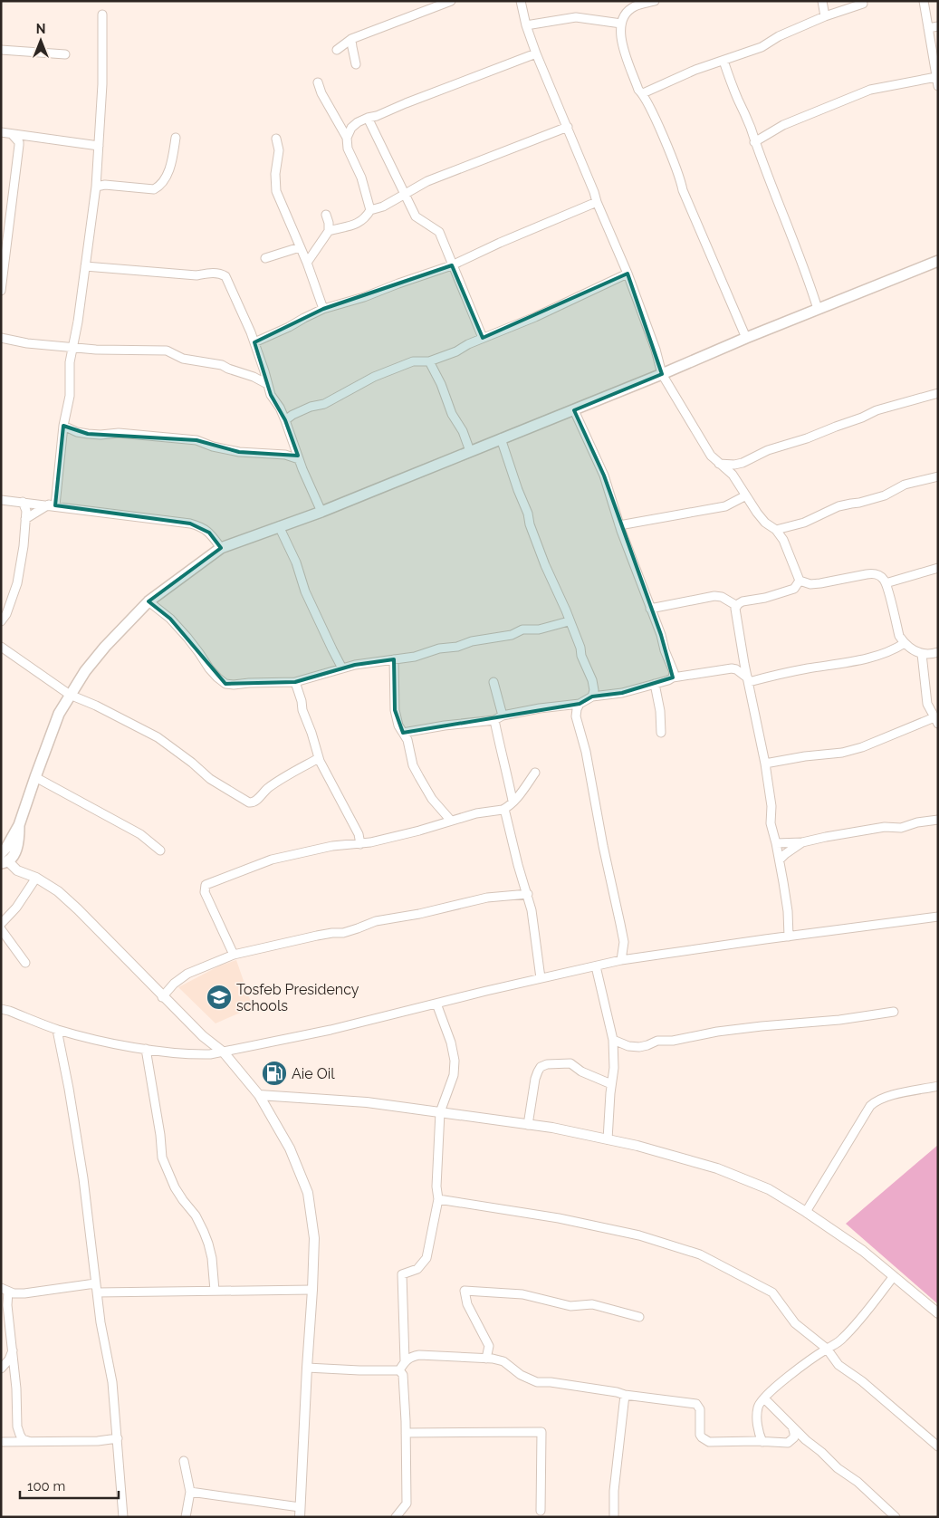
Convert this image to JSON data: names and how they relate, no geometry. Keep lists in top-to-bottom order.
{
  "places": {
    "school or university": ["Tosfeb Presidency schools"],
    "fuel station": ["Aie Oil"]
  },
  "scale_bar": "100 m",
  "north": "top"
}
